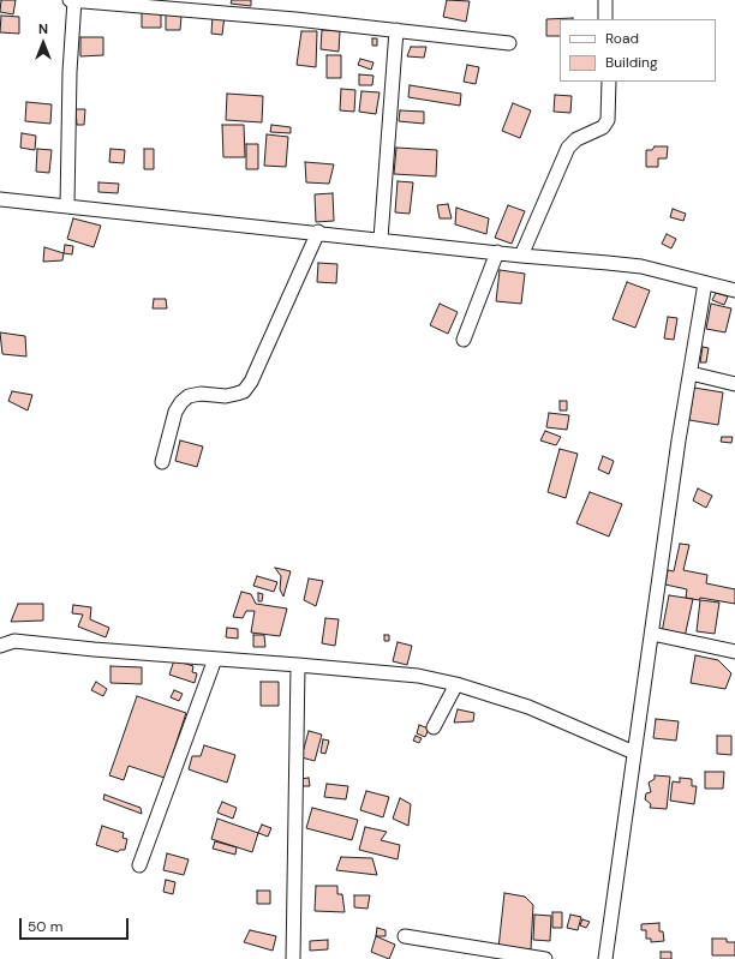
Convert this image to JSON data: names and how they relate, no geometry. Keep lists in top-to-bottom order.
{
  "legend": ["Road", "Building"],
  "scale_bar": "50 m",
  "north": "top"
}
